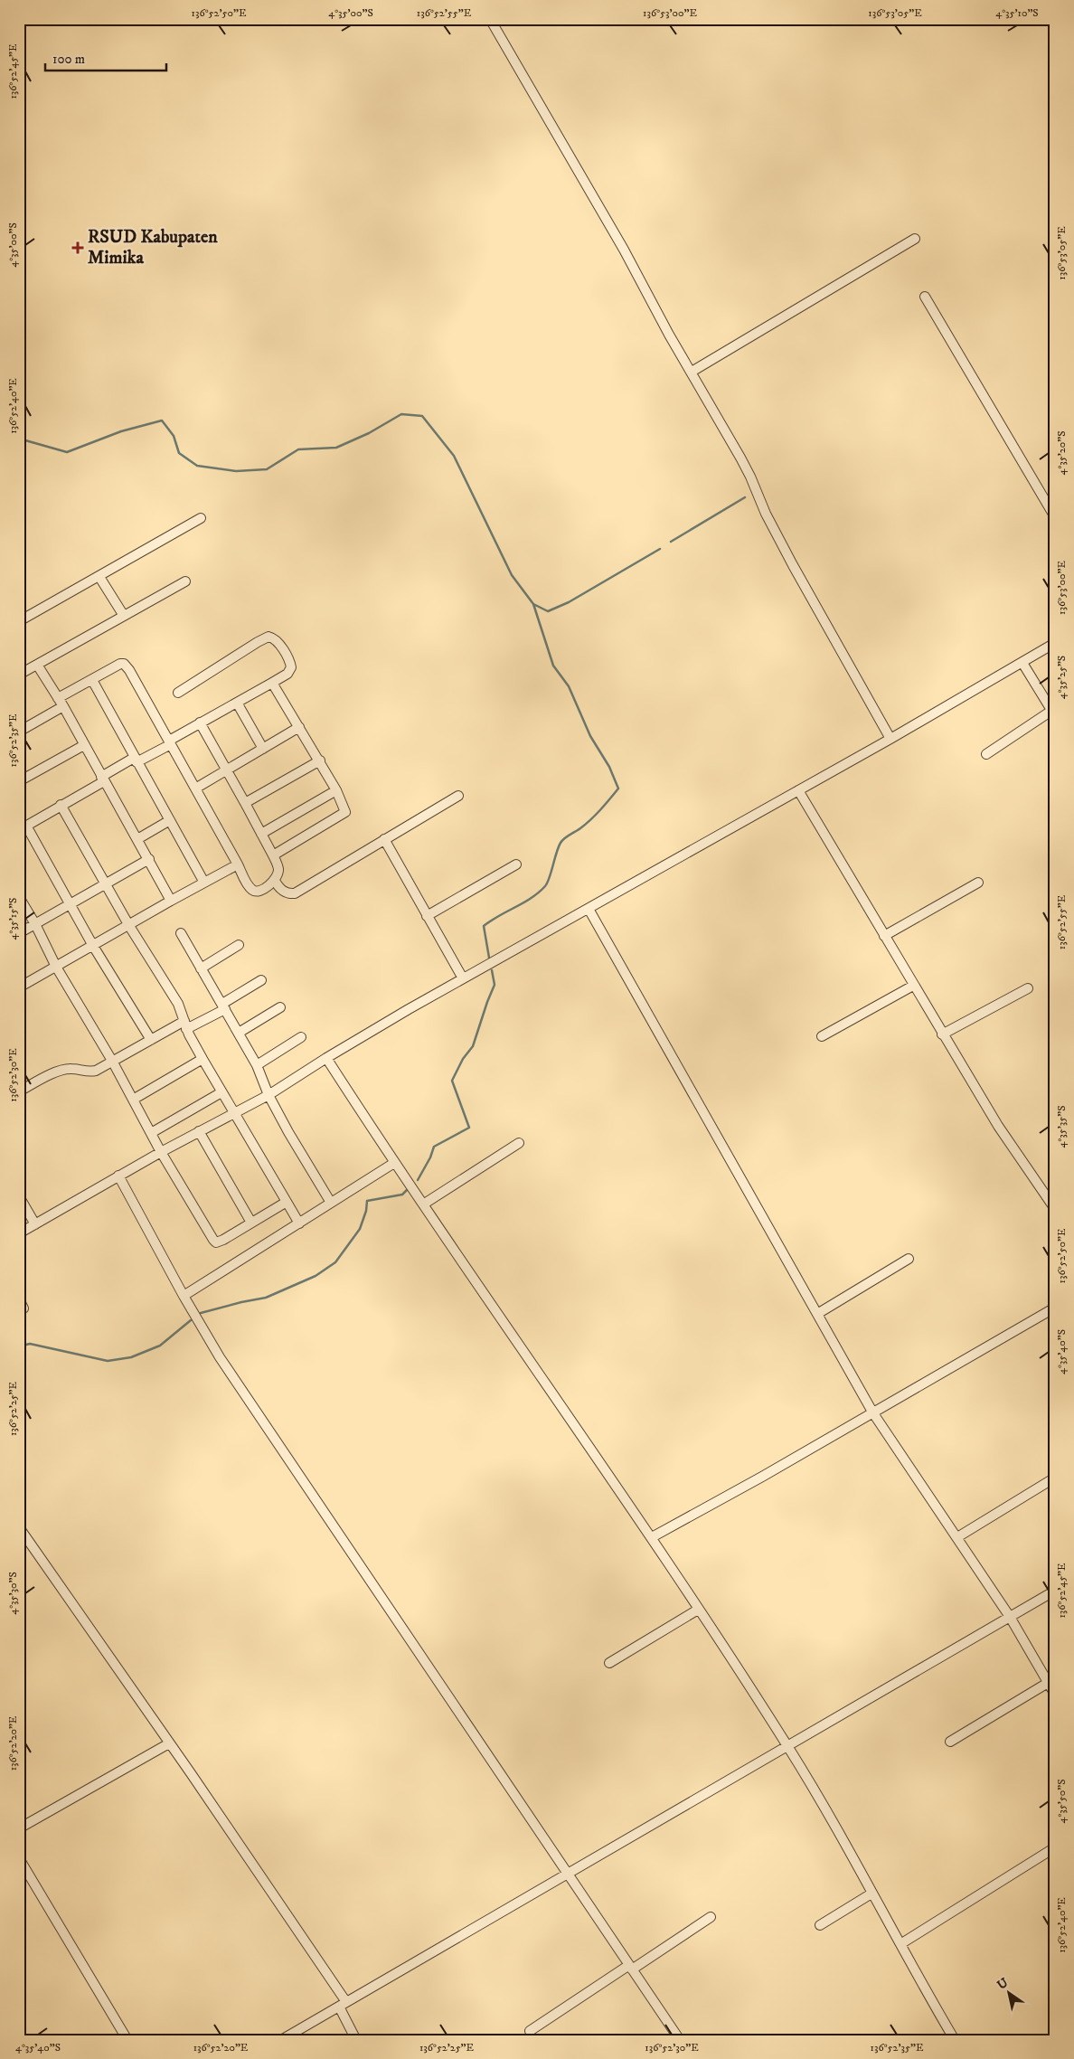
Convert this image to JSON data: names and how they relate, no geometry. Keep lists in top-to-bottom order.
{
  "places": {
    "health": ["RSUD Kabupaten Mimika"]
  },
  "scale_bar": "100 m",
  "north": "top left",
  "coordinates": [
    "136°52'50\"E",
    "4°35'00\"S",
    "136°52'55\"E",
    "136°53'00\"E",
    "136°53'05\"E",
    "4°35'10\"S",
    "136°52'45\"E",
    "136°52'40\"E",
    "4°35'20\"S",
    "4°35'25\"S",
    "136°52'35\"E",
    "4°35'15\"S",
    "136°52'30\"E",
    "4°35'35\"S",
    "4°35'40\"S",
    "136°52'25\"E",
    "4°35'30\"S",
    "136°52'20\"E",
    "4°35'50\"S"
  ]
}
